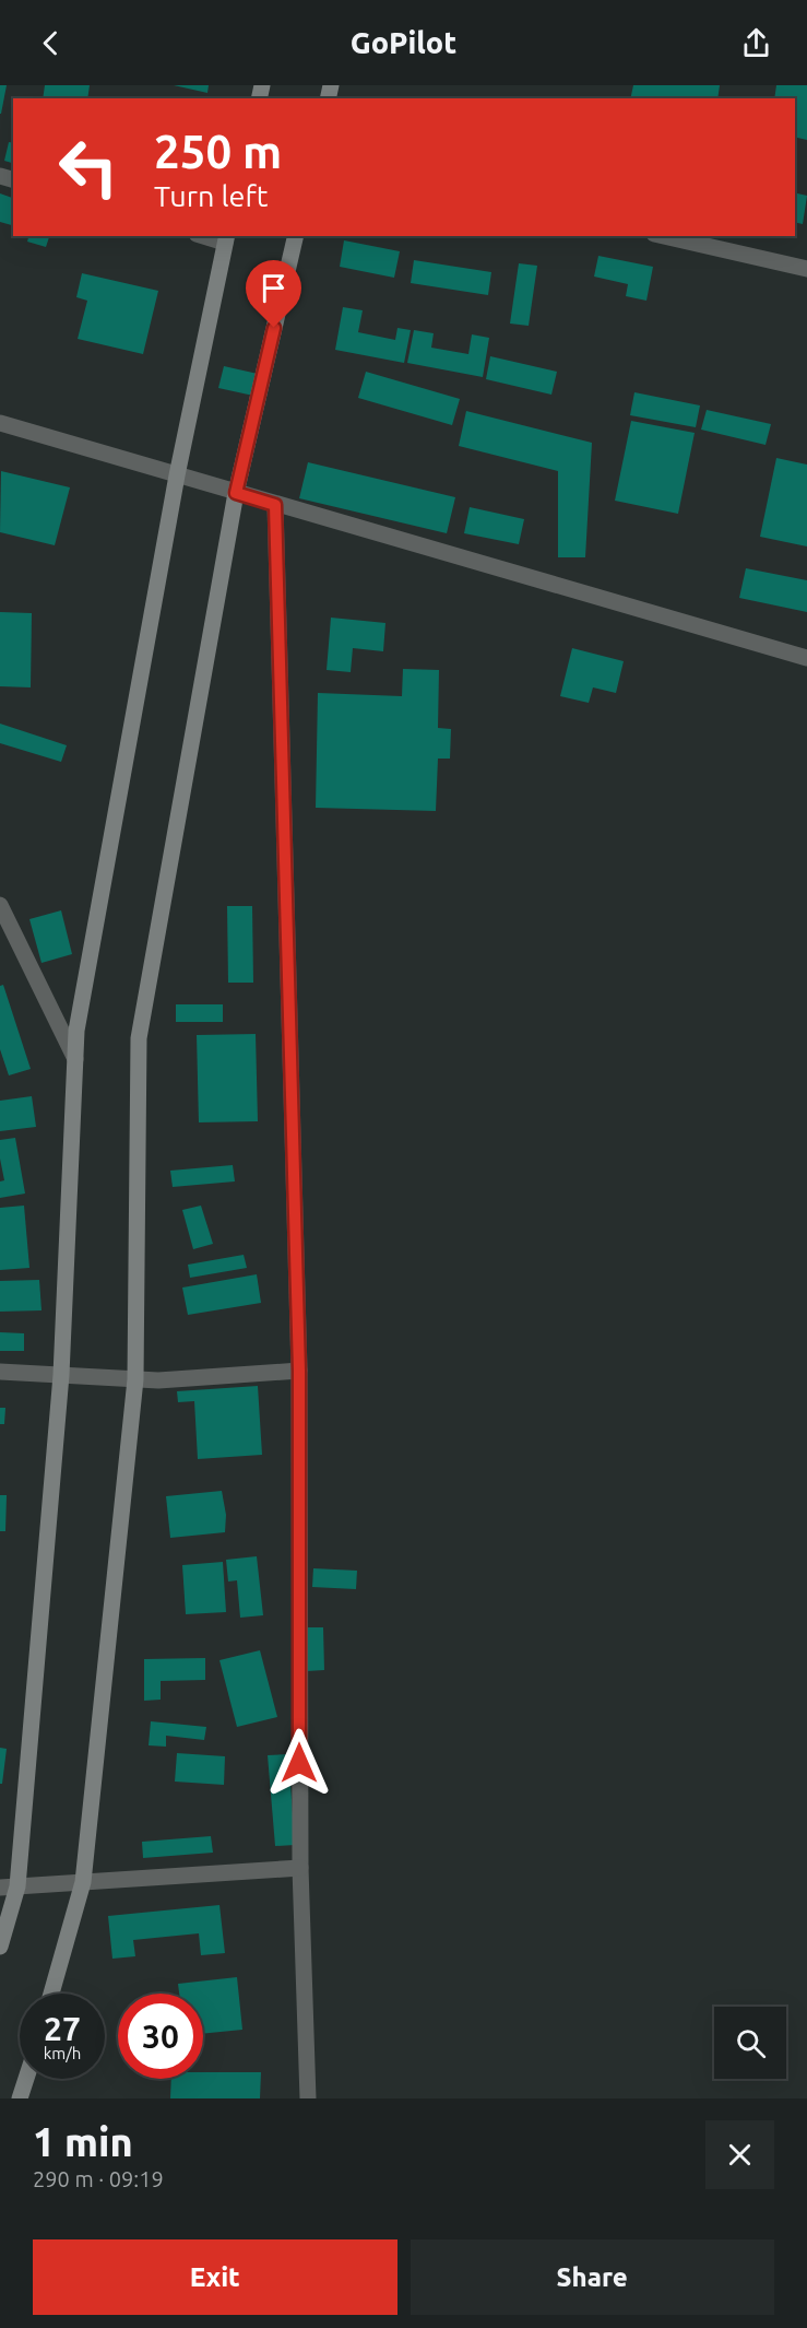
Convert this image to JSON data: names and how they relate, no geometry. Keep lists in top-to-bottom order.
{
  "page": {
    "header": "GoPilot",
    "turn": ["250 m", "Turn left"],
    "speed": "27 km/h",
    "limit": "30",
    "heading": ["1 min", "290 m · 09:19"],
    "buttons": ["Exit", "Share"]
  }
}
